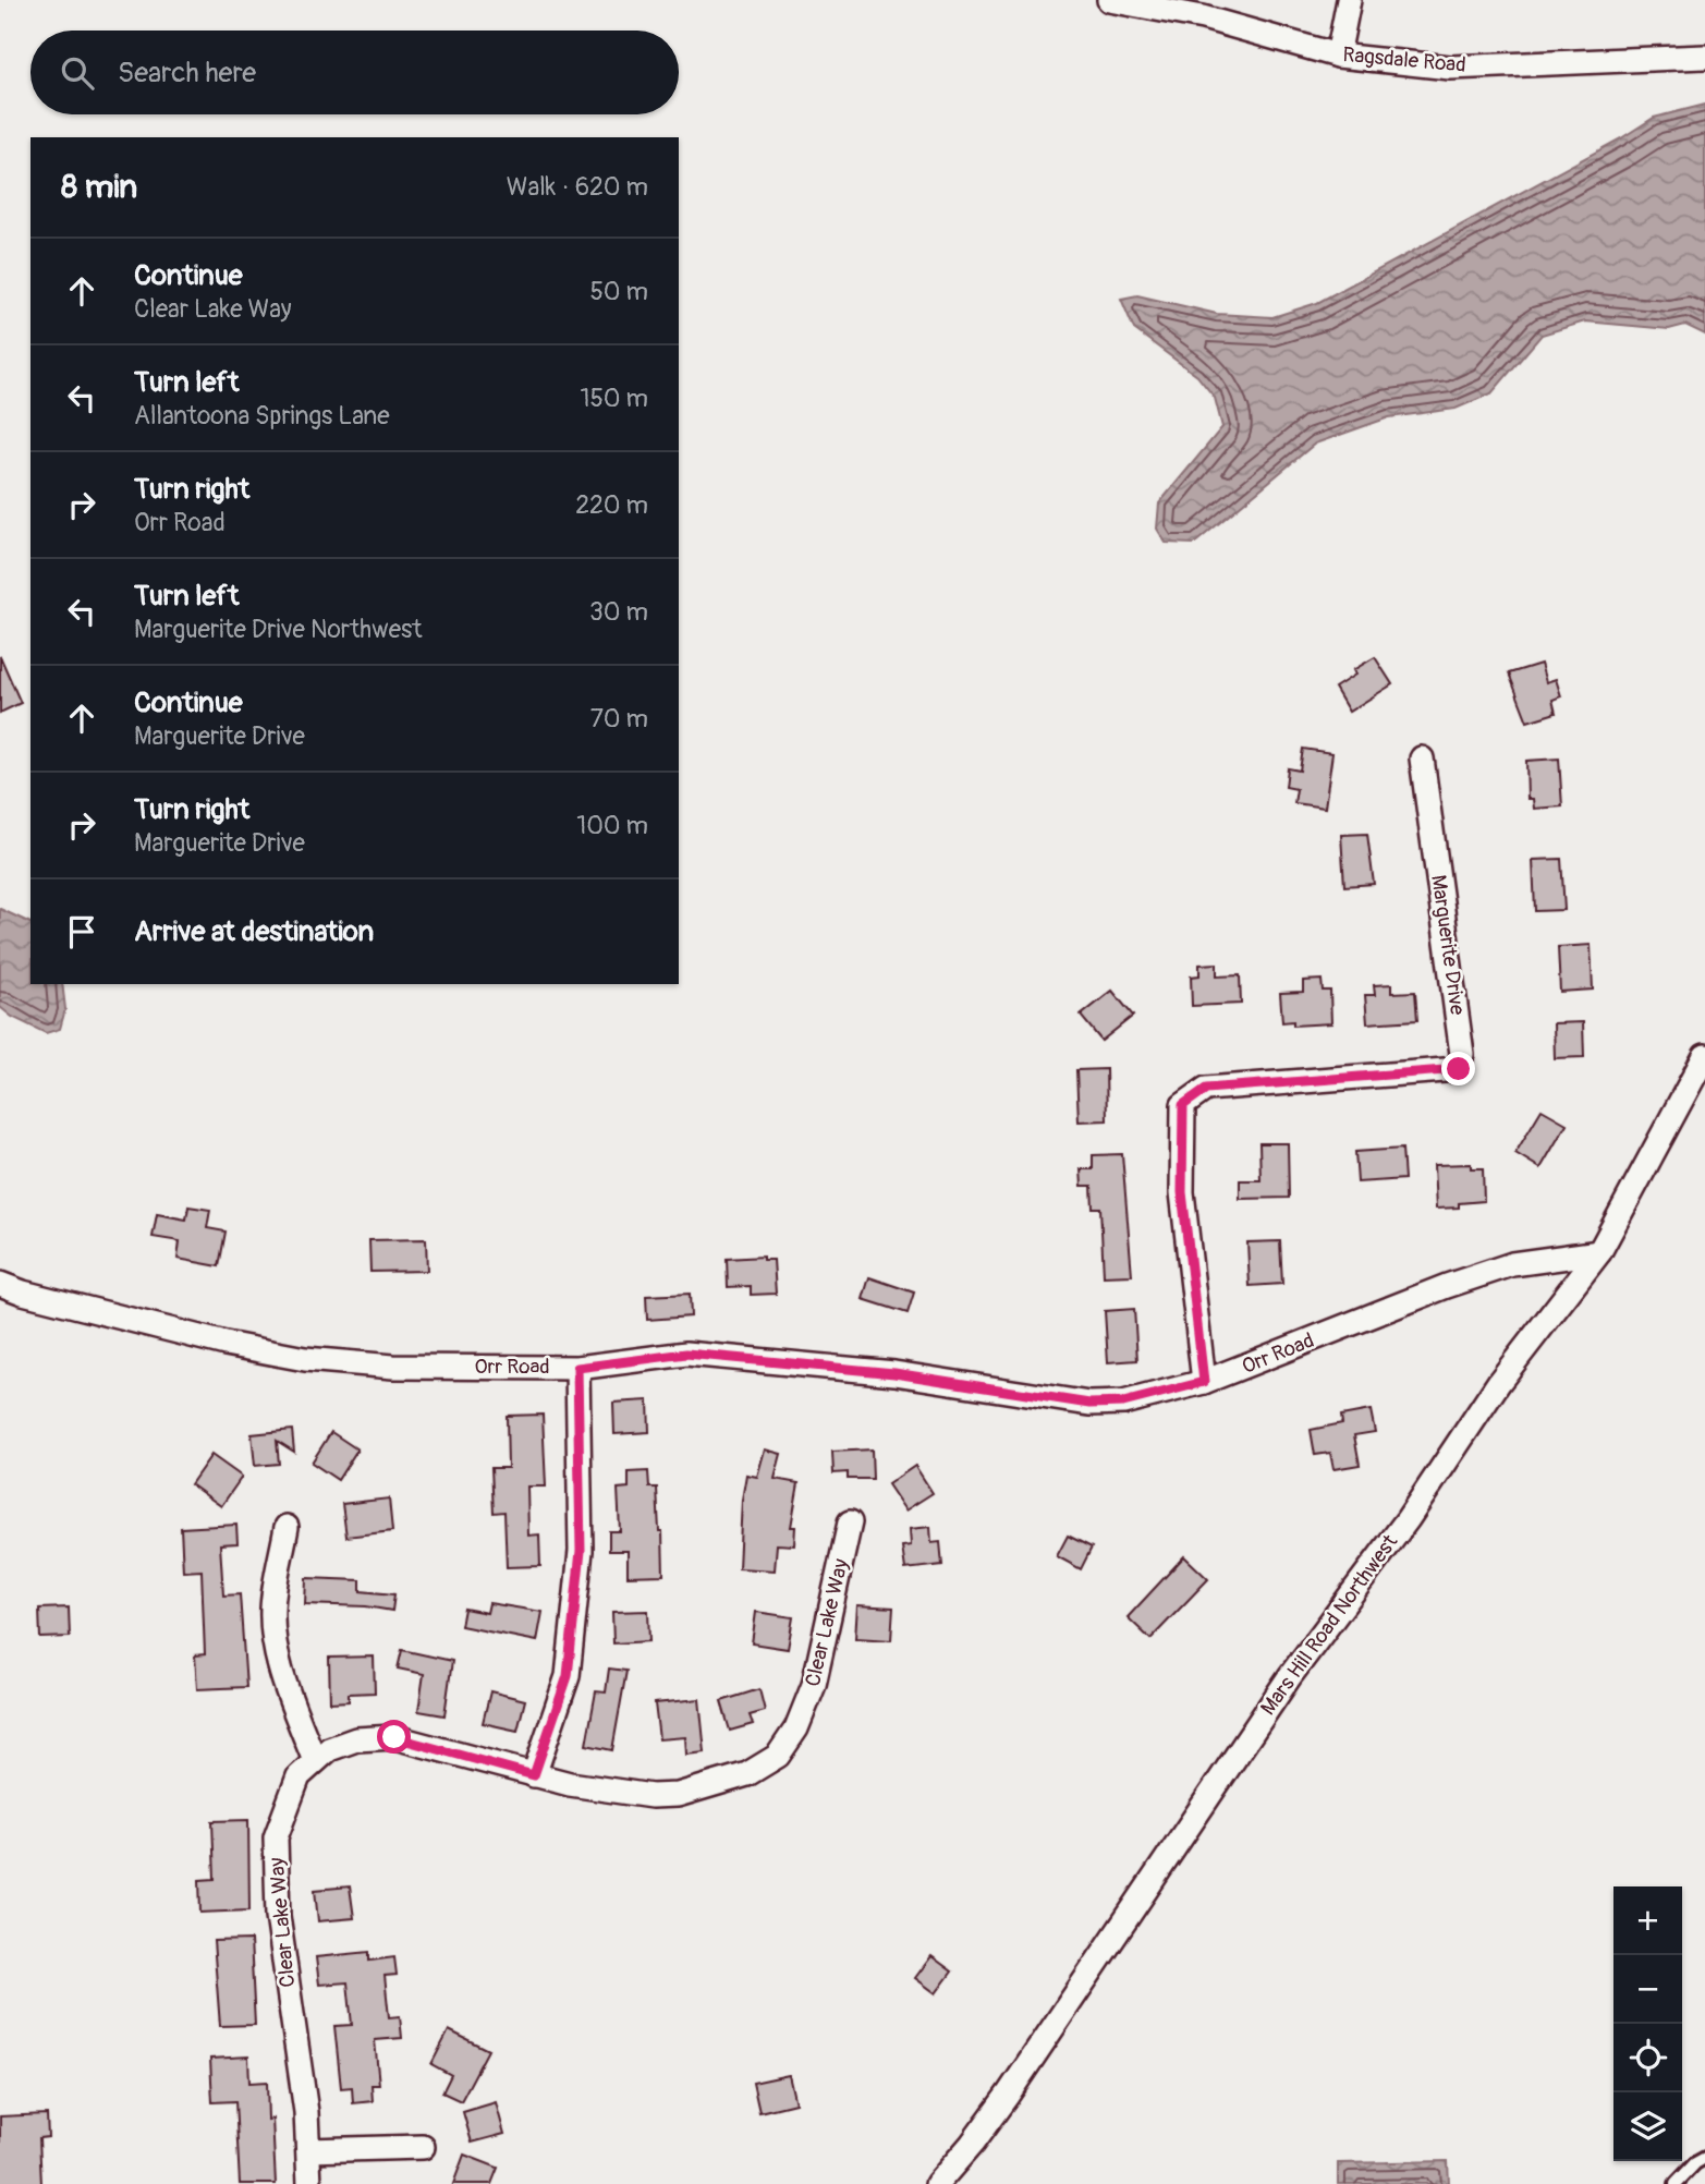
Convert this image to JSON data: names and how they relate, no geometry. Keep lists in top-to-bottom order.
{
  "streets": {
    "street": [
      "Ragsdale Road",
      "Marguerite Drive",
      "Orr Road",
      "Clear Lake Way",
      "Mars Hill Road Northwest"
    ]
  },
  "crossings": [
    ["Marguerite Drive", "Orr Road"],
    ["Orr Road", "Mars Hill Road Northwest"]
  ],
  "page": {
    "search": "Search here",
    "heading": ["8 min", "Walk · 620 m"],
    "list": [
      ["Continue", "Clear Lake Way", "50 m"],
      ["Turn left", "Allantoona Springs Lane", "150 m"],
      ["Turn right", "Orr Road", "220 m"],
      ["Turn left", "Marguerite Drive Northwest", "30 m"],
      ["Continue", "Marguerite Drive", "70 m"],
      ["Turn right", "Marguerite Drive", "100 m"],
      "Arrive at destination"
    ],
    "map_buttons": ["+", "−"]
  }
}
